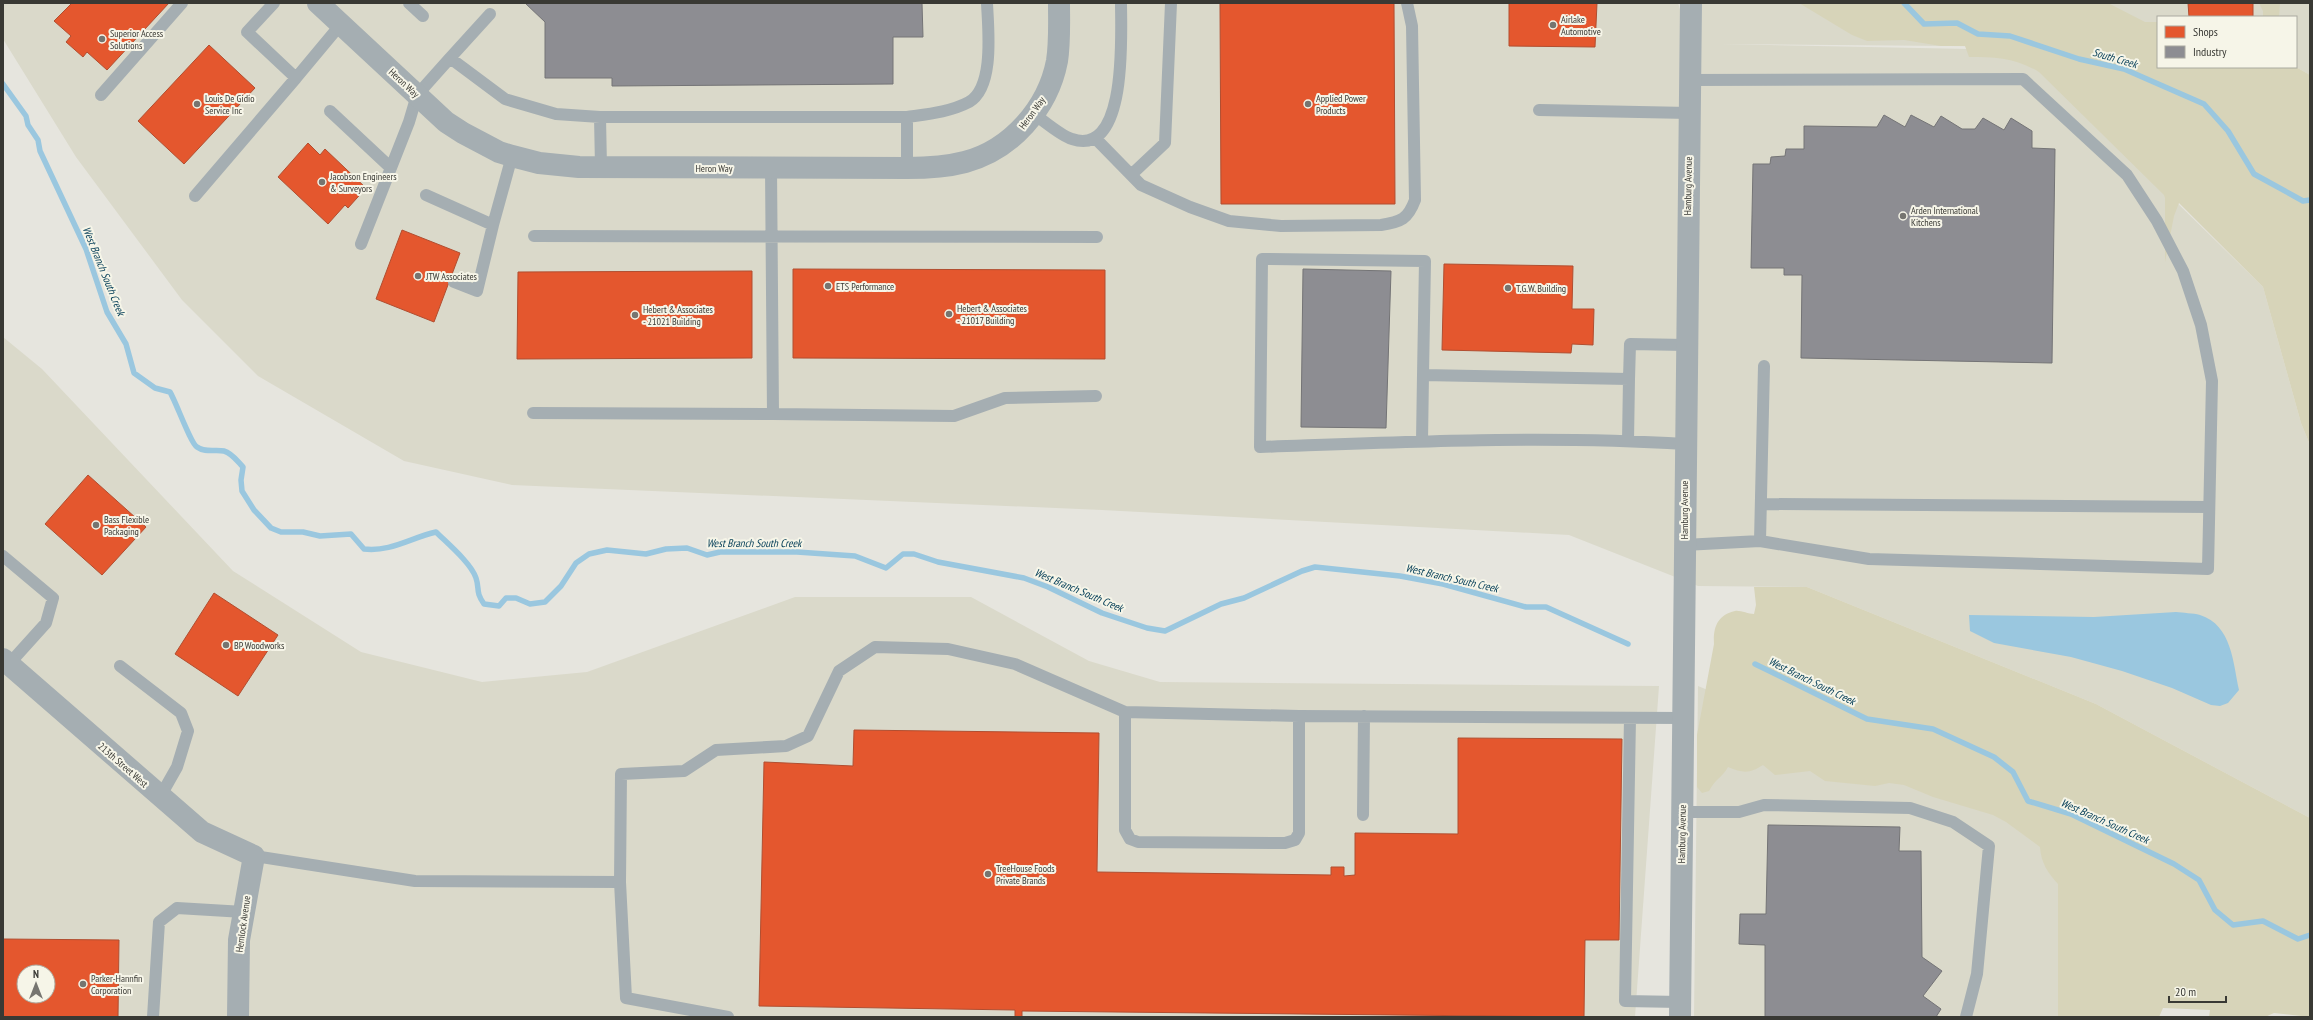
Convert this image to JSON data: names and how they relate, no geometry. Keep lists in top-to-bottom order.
{
  "streets": {
    "street": [
      "Heron Way",
      "Hamburg Avenue",
      "213th Street West",
      "Hemlock Avenue"
    ]
  },
  "crossings": [
    ["213th Street West", "Hemlock Avenue"]
  ],
  "water": ["South Creek", "West Branch South Creek"],
  "places": [
    "Airlake Automotive",
    "Superior Access Solutions",
    "Louis De Gidio Service Inc",
    "Applied Power Products",
    "Jacobson Engineers & Surveyors",
    "Arden International Kitchens",
    "JTW Associates",
    "ETS Performance",
    "T.G.W. Building",
    "Hebert & Associates - 21017 Building",
    "Hebert & Associates - 21021 Building",
    "Bass Flexible Packaging",
    "BP Woodworks",
    "TreeHouse Foods Private Brands",
    "Parker-Hannfin Corporation"
  ],
  "legend": ["Shops", "Industry"],
  "scale_bar": "20 m",
  "north": "top"
}
